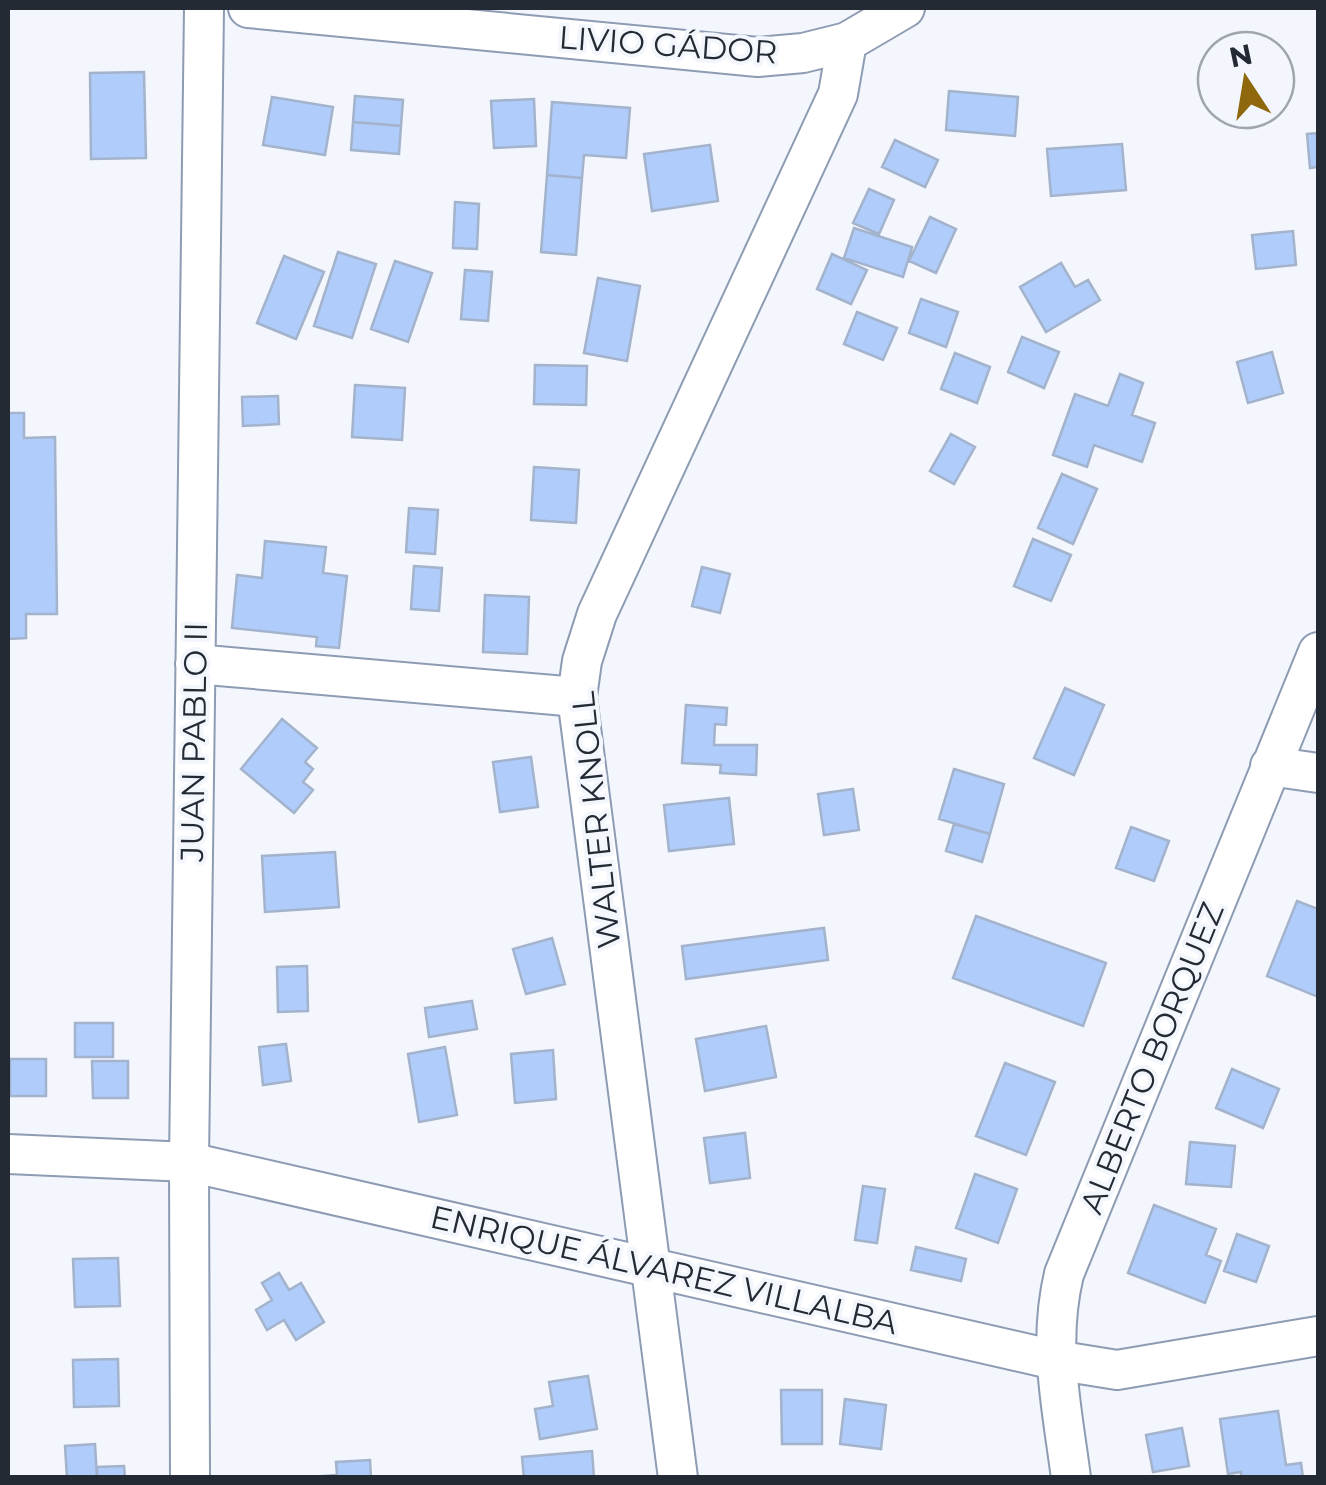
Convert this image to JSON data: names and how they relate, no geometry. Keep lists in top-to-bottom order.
{
  "streets": {
    "street": [
      "LIVIO GÁDOR",
      "JUAN PABLO II",
      "WALTER KNOLL",
      "ALBERTO BORQUEZ",
      "ENRIQUE ÁLVAREZ VILLALBA"
    ]
  },
  "crossings": [
    ["LIVIO GÁDOR", "WALTER KNOLL"],
    ["JUAN PABLO II", "ENRIQUE ÁLVAREZ VILLALBA"],
    ["WALTER KNOLL", "ENRIQUE ÁLVAREZ VILLALBA"],
    ["ALBERTO BORQUEZ", "ENRIQUE ÁLVAREZ VILLALBA"]
  ],
  "north": "top"
}
